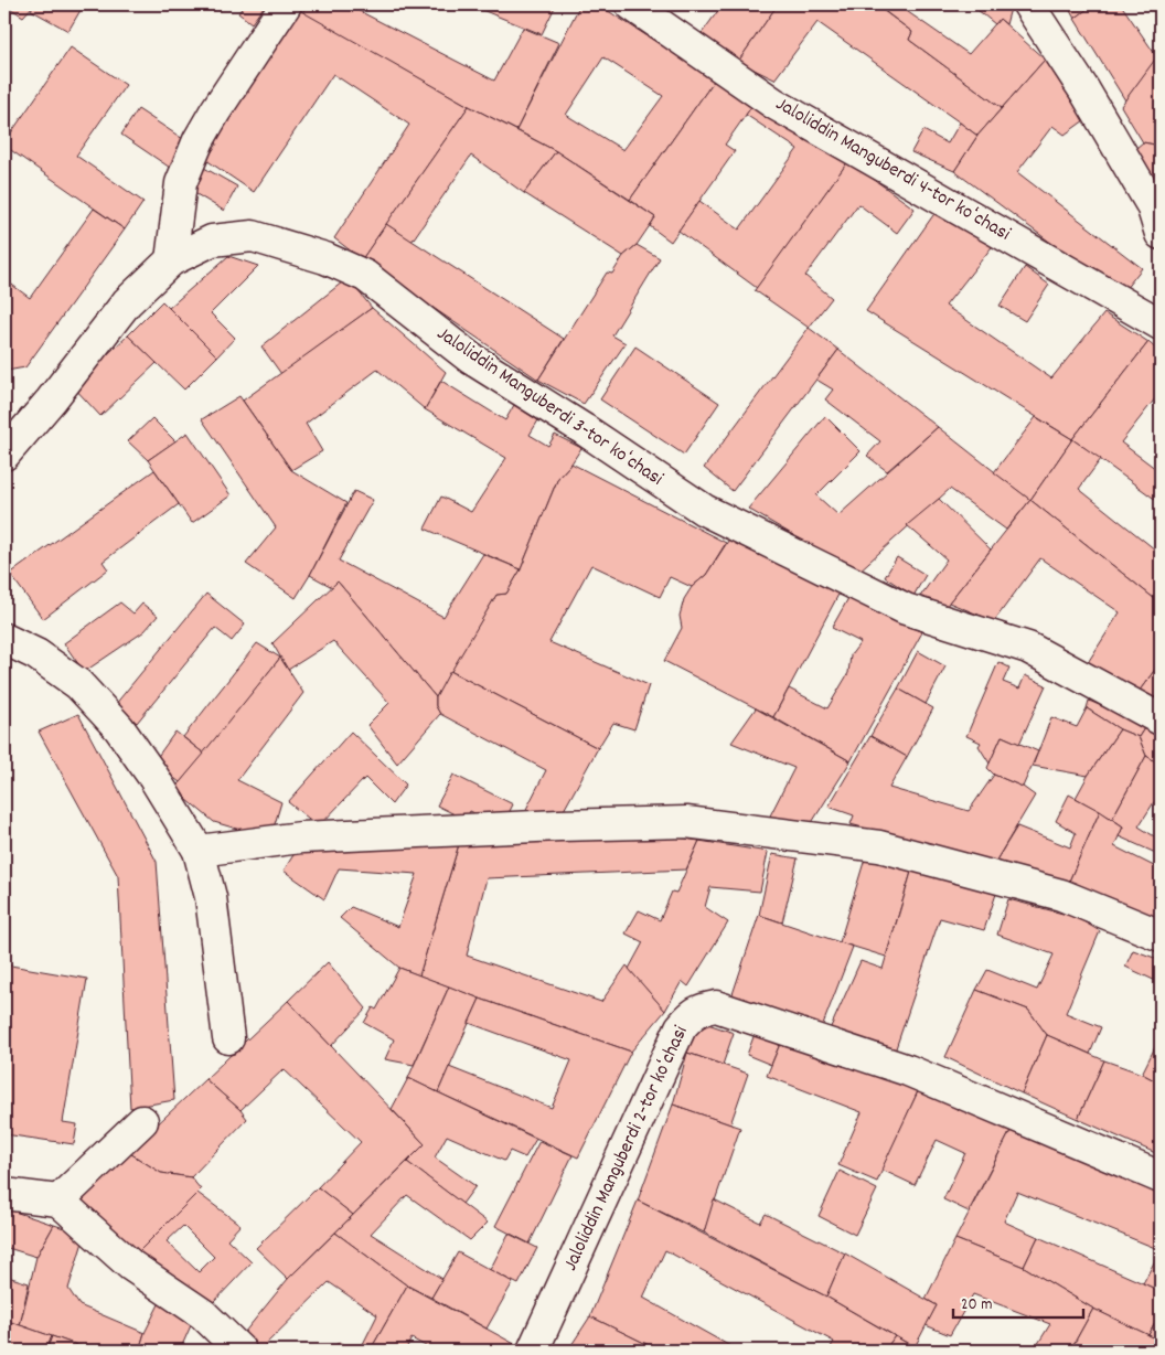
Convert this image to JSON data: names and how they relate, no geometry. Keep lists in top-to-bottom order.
{
  "streets": {
    "street": ["Jaloliddin Manguberdi 4-tor koʻchasi", "Jaloliddin Manguberdi 3-tor koʻchasi", "Jaloliddin Manguberdi 2-tor koʻchasi"]
  },
  "scale_bar": "20 m"
}
